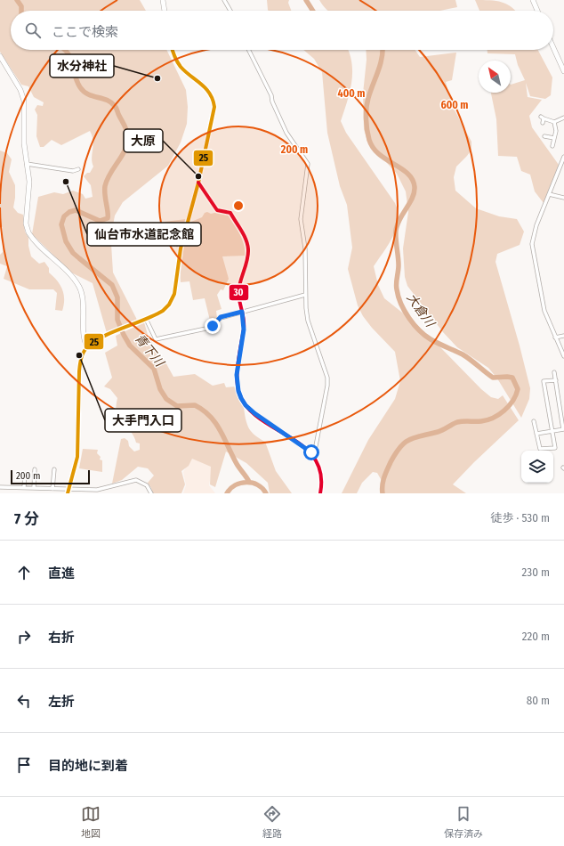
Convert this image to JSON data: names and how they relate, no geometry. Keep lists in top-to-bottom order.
{
  "water": ["大倉川", "青下川"],
  "places": [
    "水分神社",
    "大原",
    "仙台市水道記念館",
    "大手門入口"
  ],
  "lines": ["transit line 25", "transit line 30"],
  "scale_bar": "200 m",
  "north": "top left",
  "page": {
    "search": "ここで検索",
    "scale": "200 m",
    "heading": ["7 分", "徒歩 · 530 m"],
    "list": [
      ["直進", "230 m"],
      ["右折", "220 m"],
      ["左折", "80 m"],
      "目的地に到着"
    ],
    "nav": ["地図", "経路", "保存済み"]
  },
  "rings": ["400 m", "600 m", "200 m"]
}
